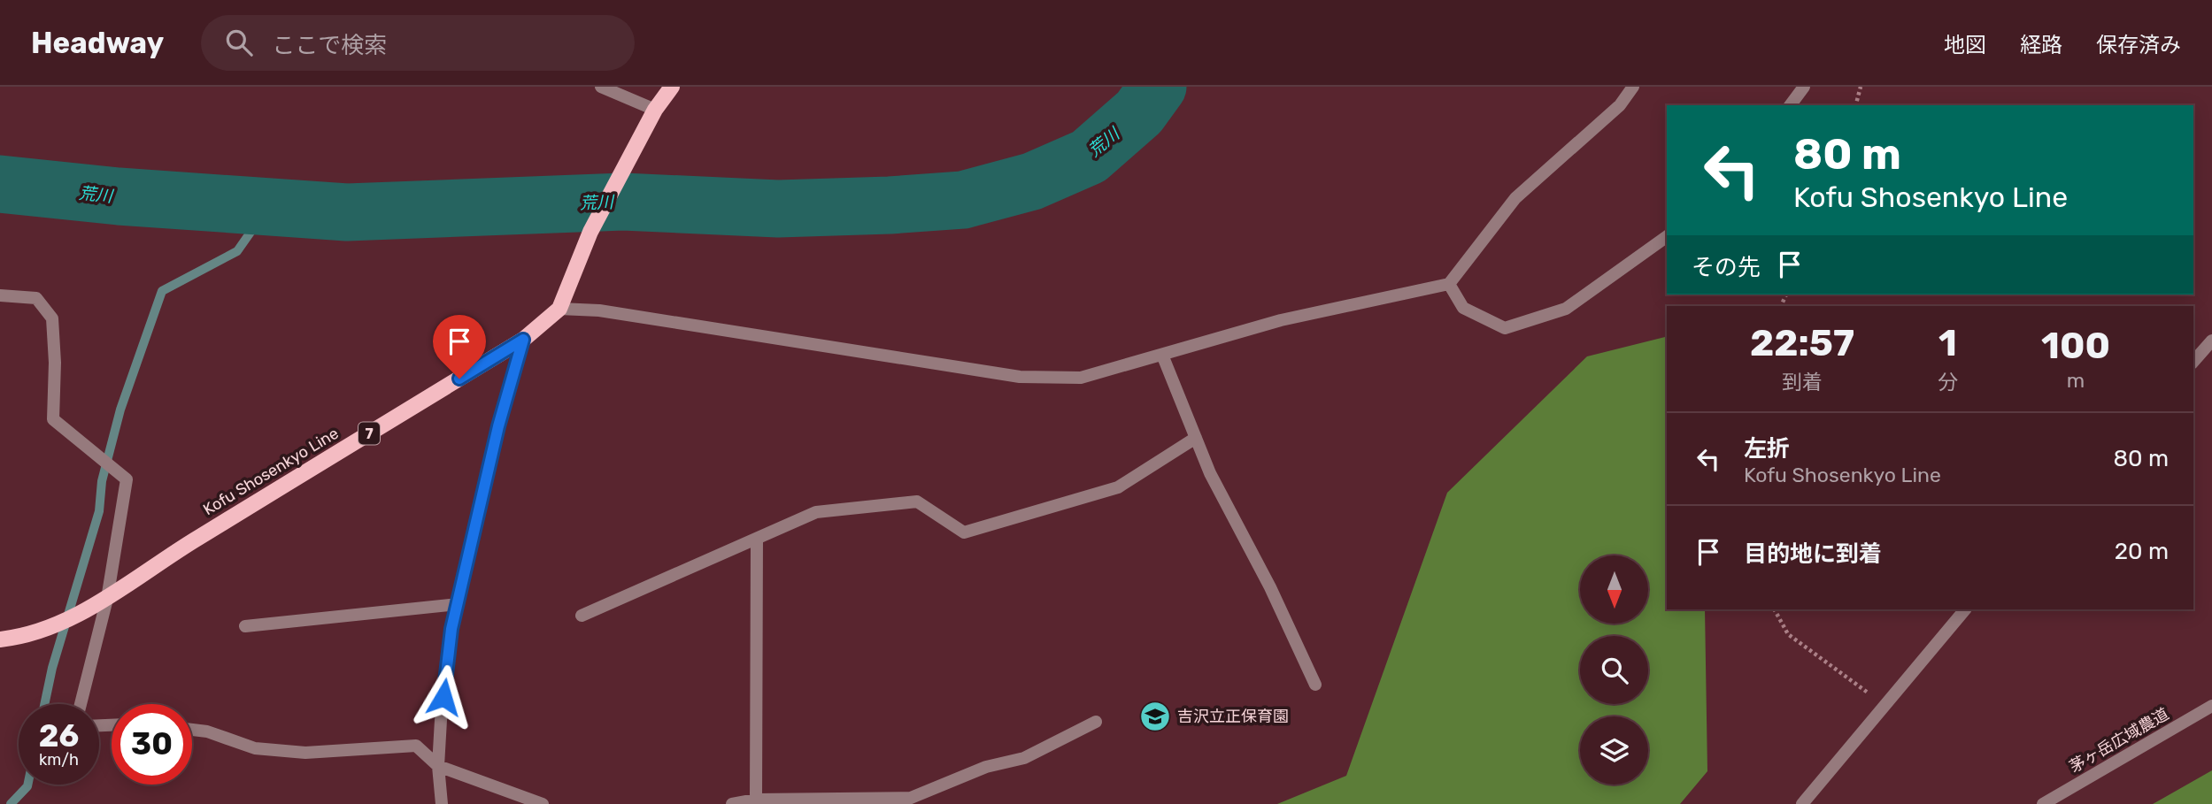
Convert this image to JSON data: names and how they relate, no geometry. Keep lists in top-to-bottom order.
{
  "streets": {
    "main road": ["7", "Kofu Shosenkyo Line"],
    "street": ["茅ヶ岳広域農道"]
  },
  "water": ["荒川"],
  "places": {
    "school or university": ["吉沢立正保育園"]
  },
  "north": "bottom",
  "page": {
    "header": "Headway",
    "search": "ここで検索",
    "nav": ["地図", "経路", "保存済み"],
    "turn": ["80 m", "Kofu Shosenkyo Line"],
    "then": "その先",
    "eta": [
      "22:57",
      "到着",
      "1",
      "分",
      "100",
      "m"
    ],
    "list": [
      {
        "name": "左折",
        "note": "Kofu Shosenkyo Line",
        "value": "80 m"
      },
      {
        "name": "目的地に到着",
        "value": "20 m"
      }
    ],
    "speed": "26 km/h",
    "limit": "30"
  }
}
